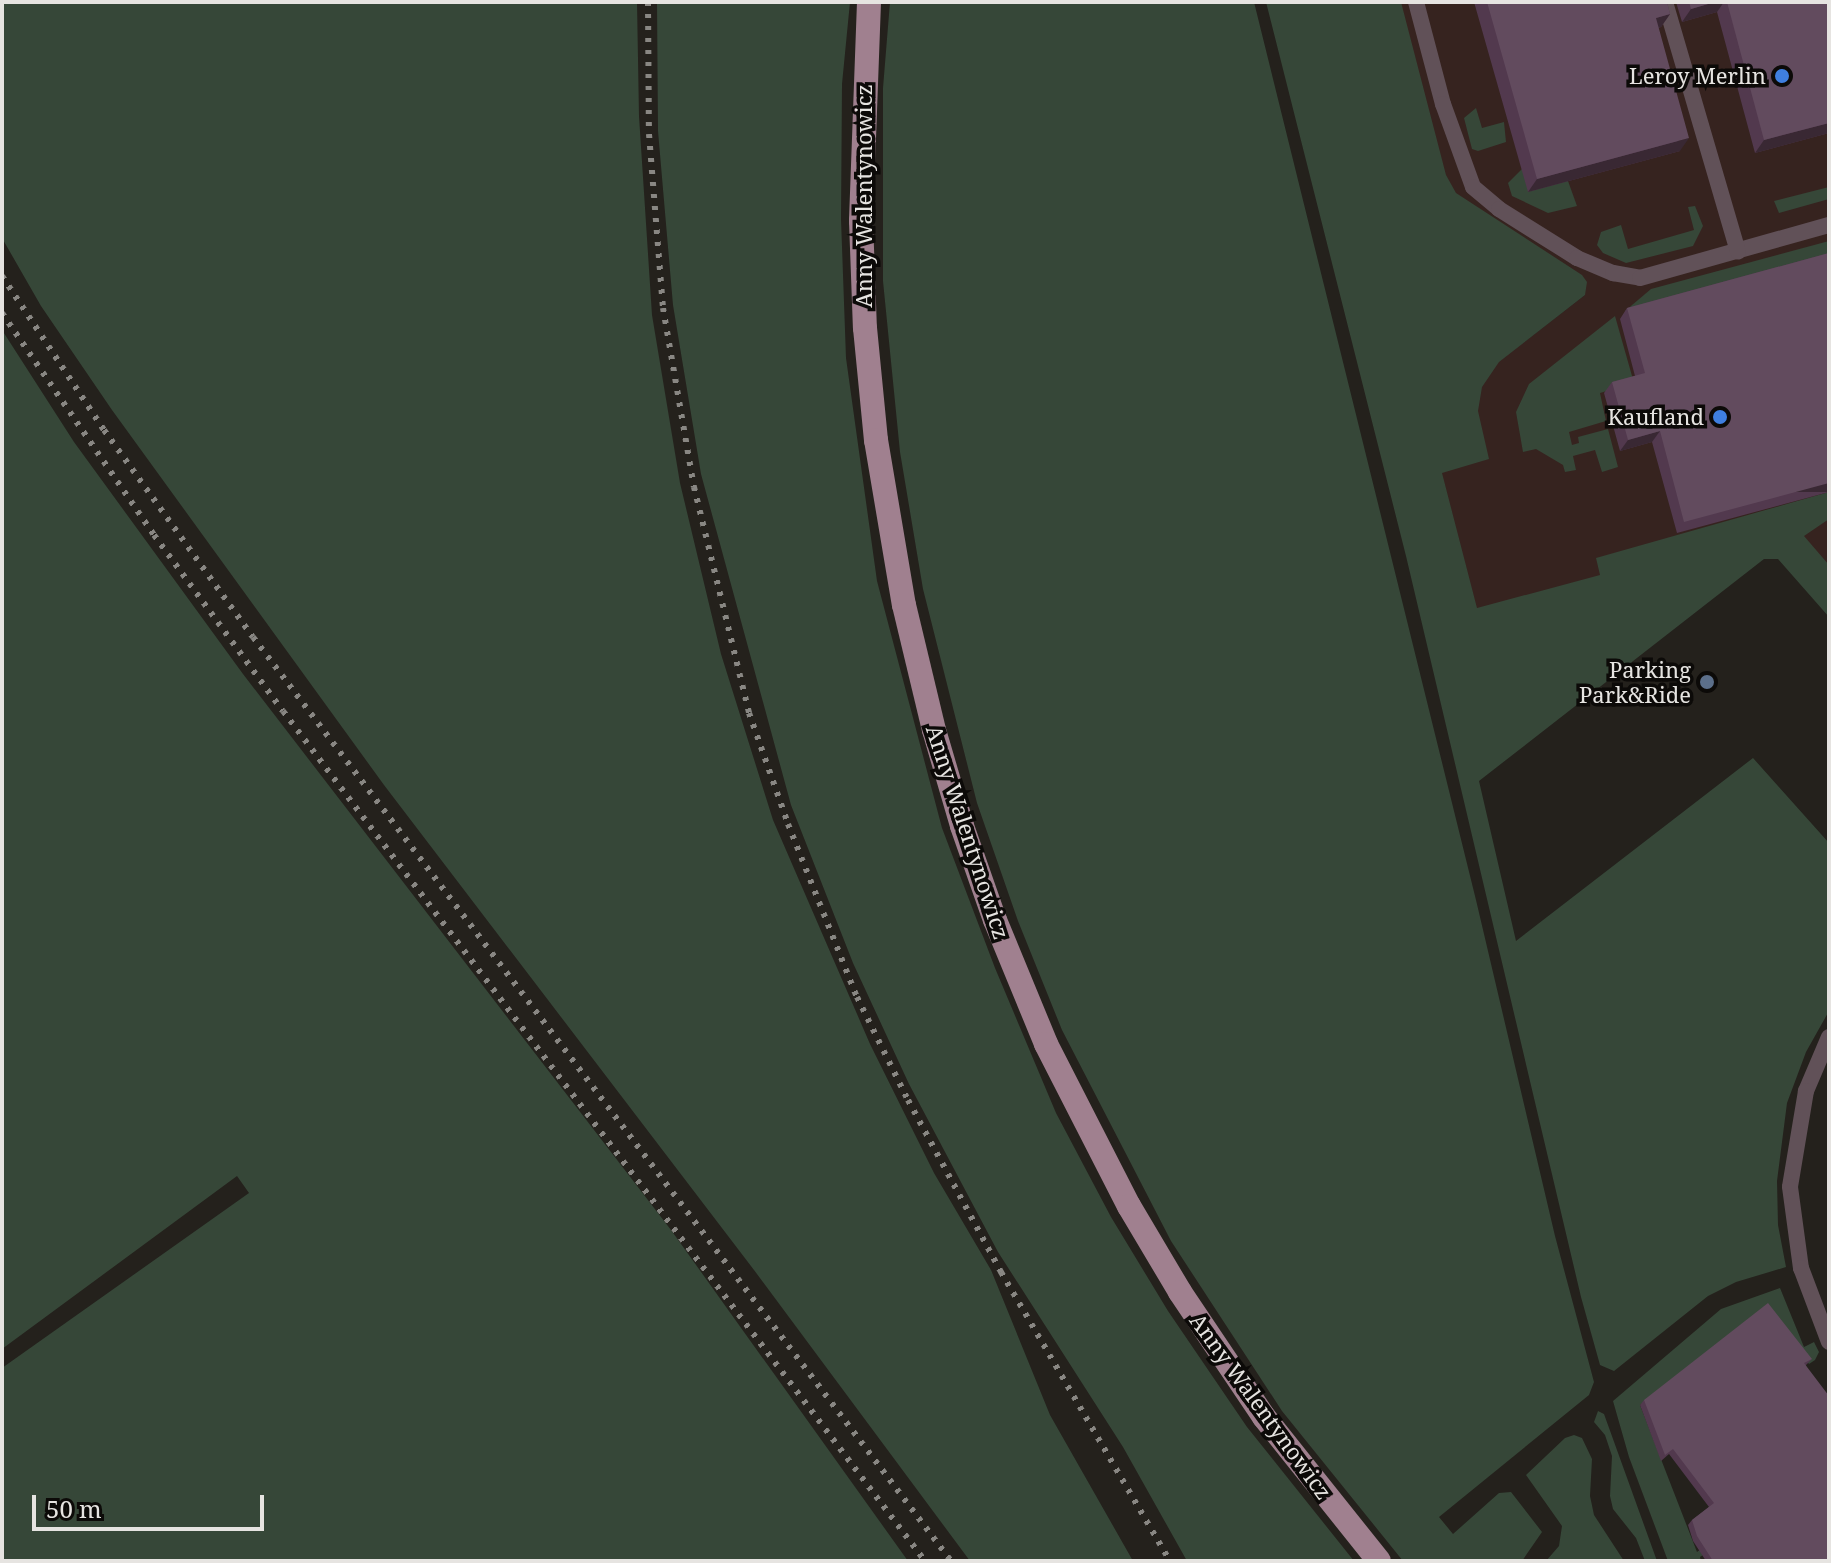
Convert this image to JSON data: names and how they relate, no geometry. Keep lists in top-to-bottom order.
{
  "streets": {
    "main road": ["Anny Walentynowicz"]
  },
  "places": ["Leroy Merlin", "Kaufland", "Parking Park&Ride"],
  "scale_bar": "50 m"
}
